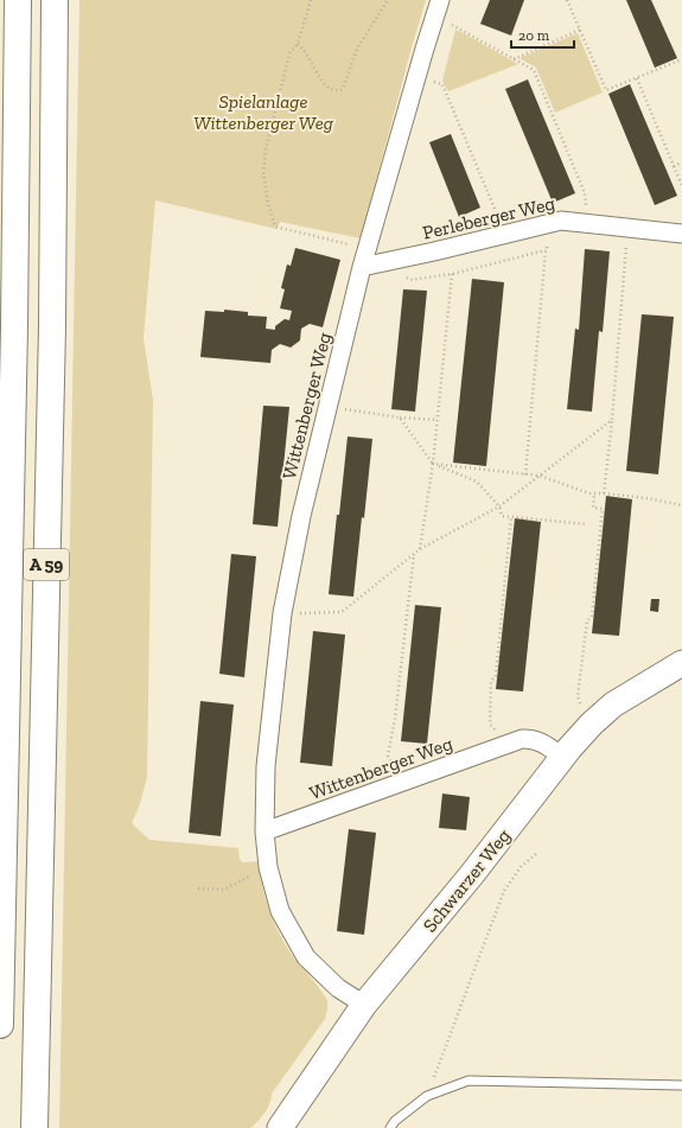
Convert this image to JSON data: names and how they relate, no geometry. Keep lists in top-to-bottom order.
{
  "streets": {
    "highway": ["A 59"],
    "main road": ["Schwarzer Weg"],
    "street": ["Perleberger Weg", "Wittenberger Weg"]
  },
  "crossings": [
    ["Perleberger Weg", "Wittenberger Weg"],
    ["Wittenberger Weg", "Schwarzer Weg"]
  ],
  "parks": ["Spielanlage Wittenberger Weg"],
  "scale_bar": "20 m"
}
